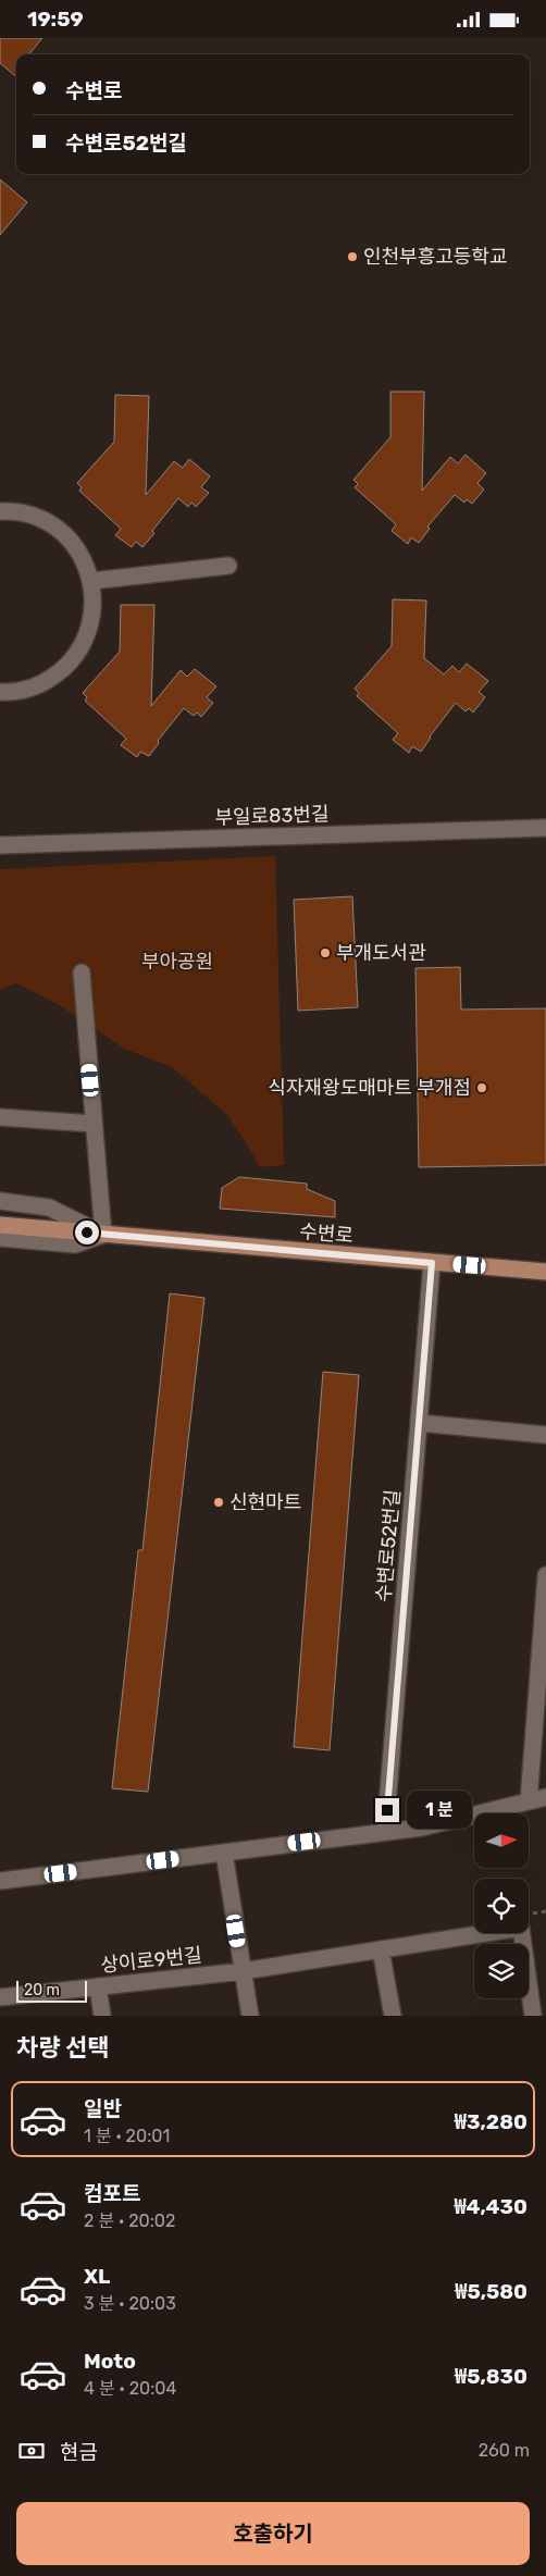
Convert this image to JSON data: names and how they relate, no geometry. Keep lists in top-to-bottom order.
{
  "streets": {
    "main road": ["수변로"],
    "street": ["부일로83번길", "수변로52번길", "상이로9번길"]
  },
  "crossings": [
    ["수변로", "수변로52번길"]
  ],
  "parks": ["부아공원"],
  "places": [
    "인천부흥고등학교",
    "부개도서관",
    "식자재왕도매마트 부개점",
    "신현마트"
  ],
  "scale_bar": "20 m",
  "north": "right",
  "page": {
    "status": "19:59",
    "banner": ["수변로", "수변로52번길"],
    "bubble": "1 분",
    "scale": "20 m",
    "heading": "차량 선택",
    "list": [
      {
        "name": "일반",
        "note": "1 분 · 20:01",
        "value": "₩3,280"
      },
      {
        "name": "컴포트",
        "note": "2 분 · 20:02",
        "value": "₩4,430"
      },
      {
        "name": "XL",
        "note": "3 분 · 20:03",
        "value": "₩5,580"
      },
      {
        "name": "Moto",
        "note": "4 분 · 20:04",
        "value": "₩5,830"
      }
    ],
    "pay": ["현금", "260 m"],
    "buttons": "호출하기"
  }
}
